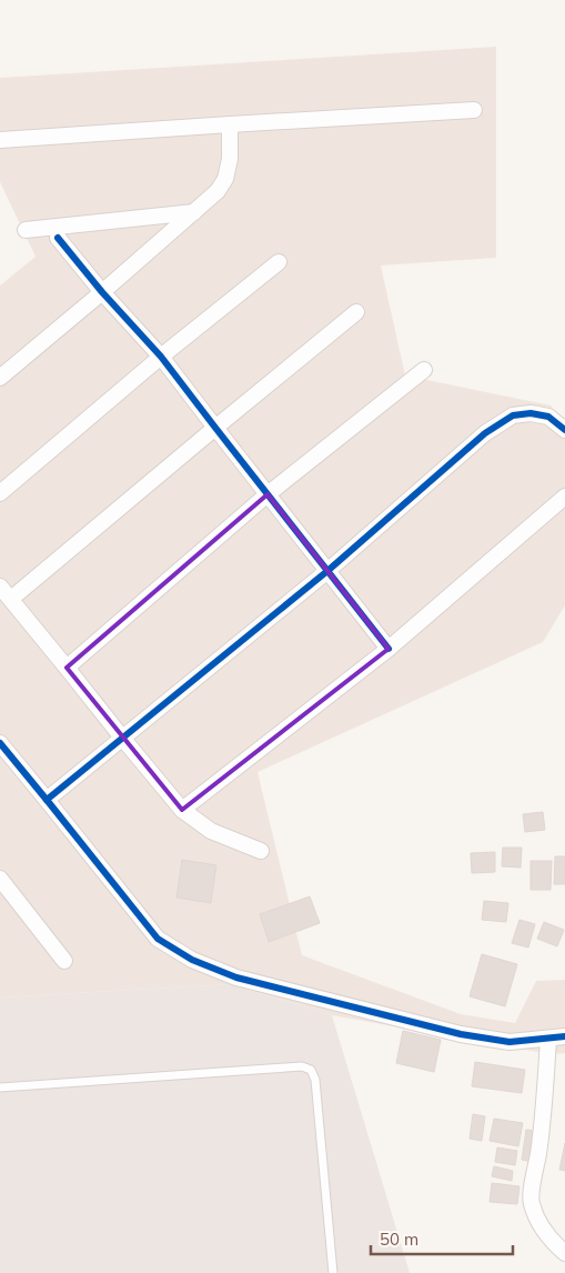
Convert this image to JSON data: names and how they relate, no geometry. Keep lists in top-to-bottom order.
{
  "scale_bar": "50 m"
}
